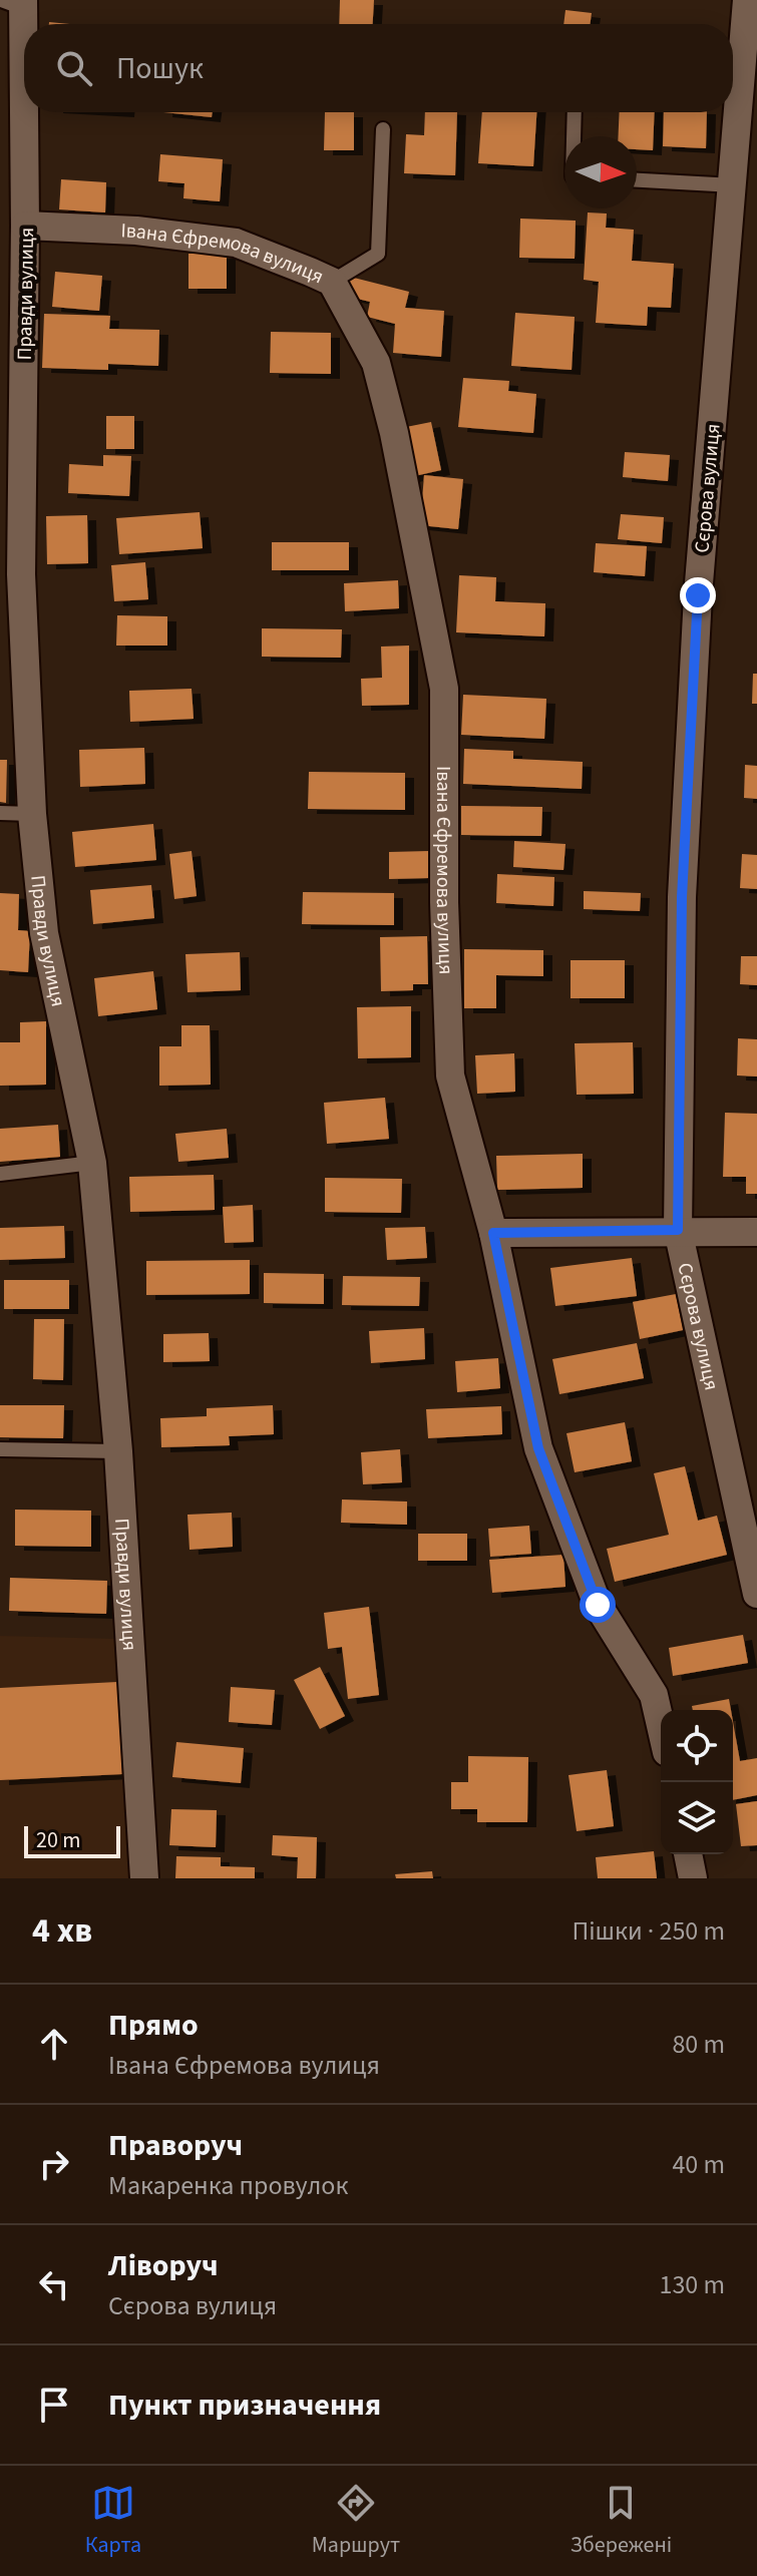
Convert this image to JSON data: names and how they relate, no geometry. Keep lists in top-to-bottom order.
{
  "streets": {
    "street": ["Івана Єфремова вулиця", "Правди вулиця", "Сєрова вулиця"]
  },
  "crossings": [
    ["Івана Єфремова вулиця", "Правди вулиця"]
  ],
  "scale_bar": "20 m",
  "north": "right",
  "page": {
    "search": "Пошук",
    "scale": "20 m",
    "heading": ["4 хв", "Пішки · 250 m"],
    "list": [
      ["Прямо", "Івана Єфремова вулиця", "80 m"],
      ["Праворуч", "Макаренка провулок", "40 m"],
      ["Ліворуч", "Сєрова вулиця", "130 m"],
      "Пункт призначення"
    ],
    "nav": ["Карта", "Маршрут", "Збережені"]
  }
}
